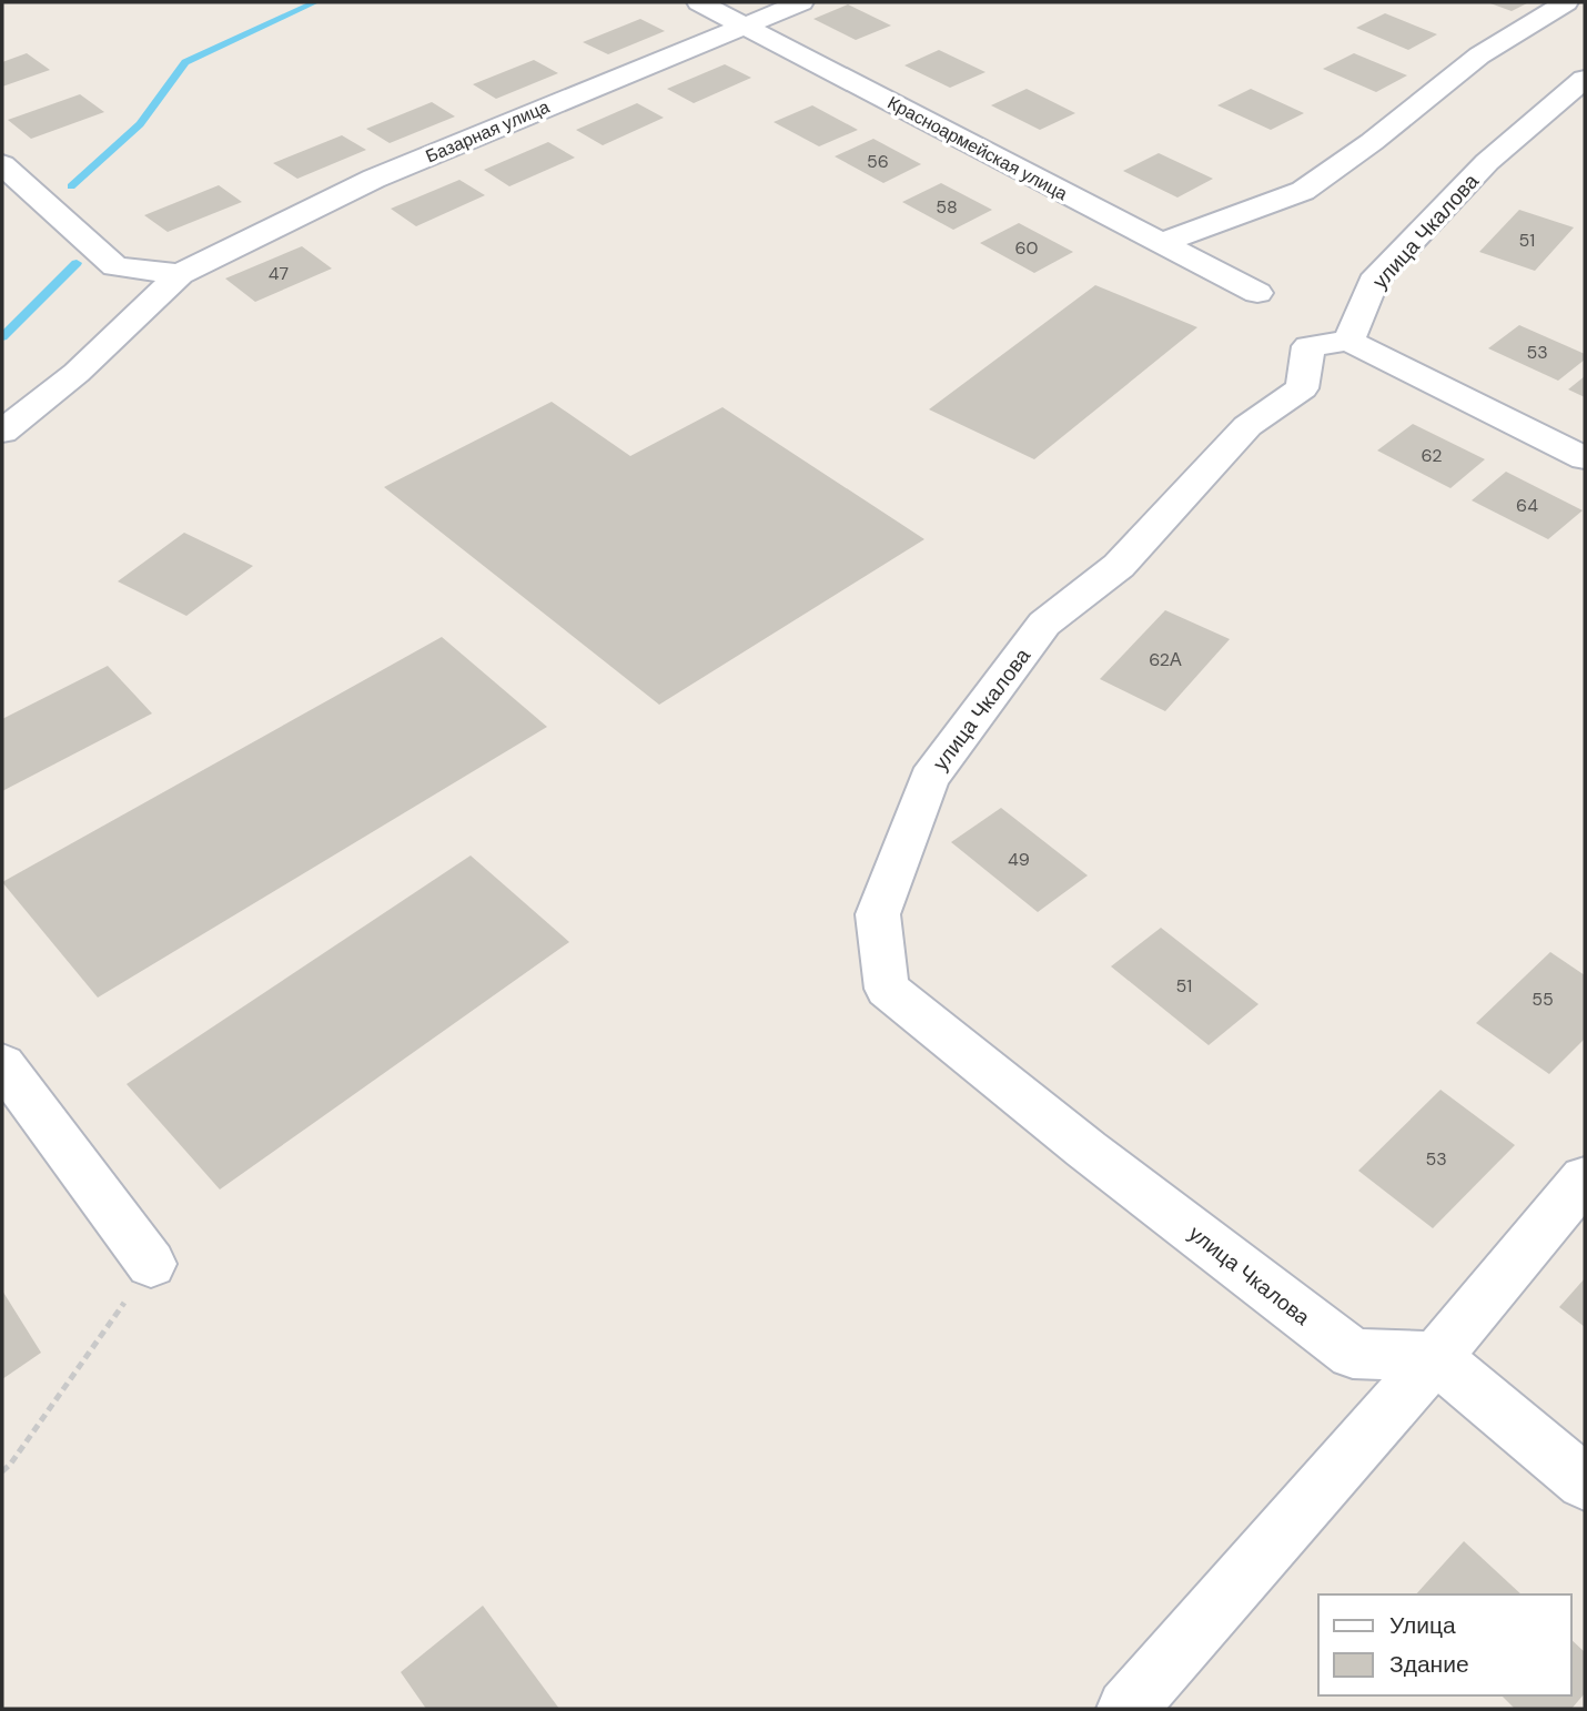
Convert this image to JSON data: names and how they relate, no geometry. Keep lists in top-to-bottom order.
{
  "streets": {
    "street": ["Базарная улица", "Красноармейская улица", "улица Чкалова"]
  },
  "crossings": [
    ["Базарная улица", "Красноармейская улица"]
  ],
  "house_numbers": [
    "56",
    "58",
    "51",
    "60",
    "47",
    "53",
    "62",
    "64",
    "62А",
    "49",
    "51",
    "55",
    "53"
  ],
  "legend": ["Улица", "Здание"]
}
